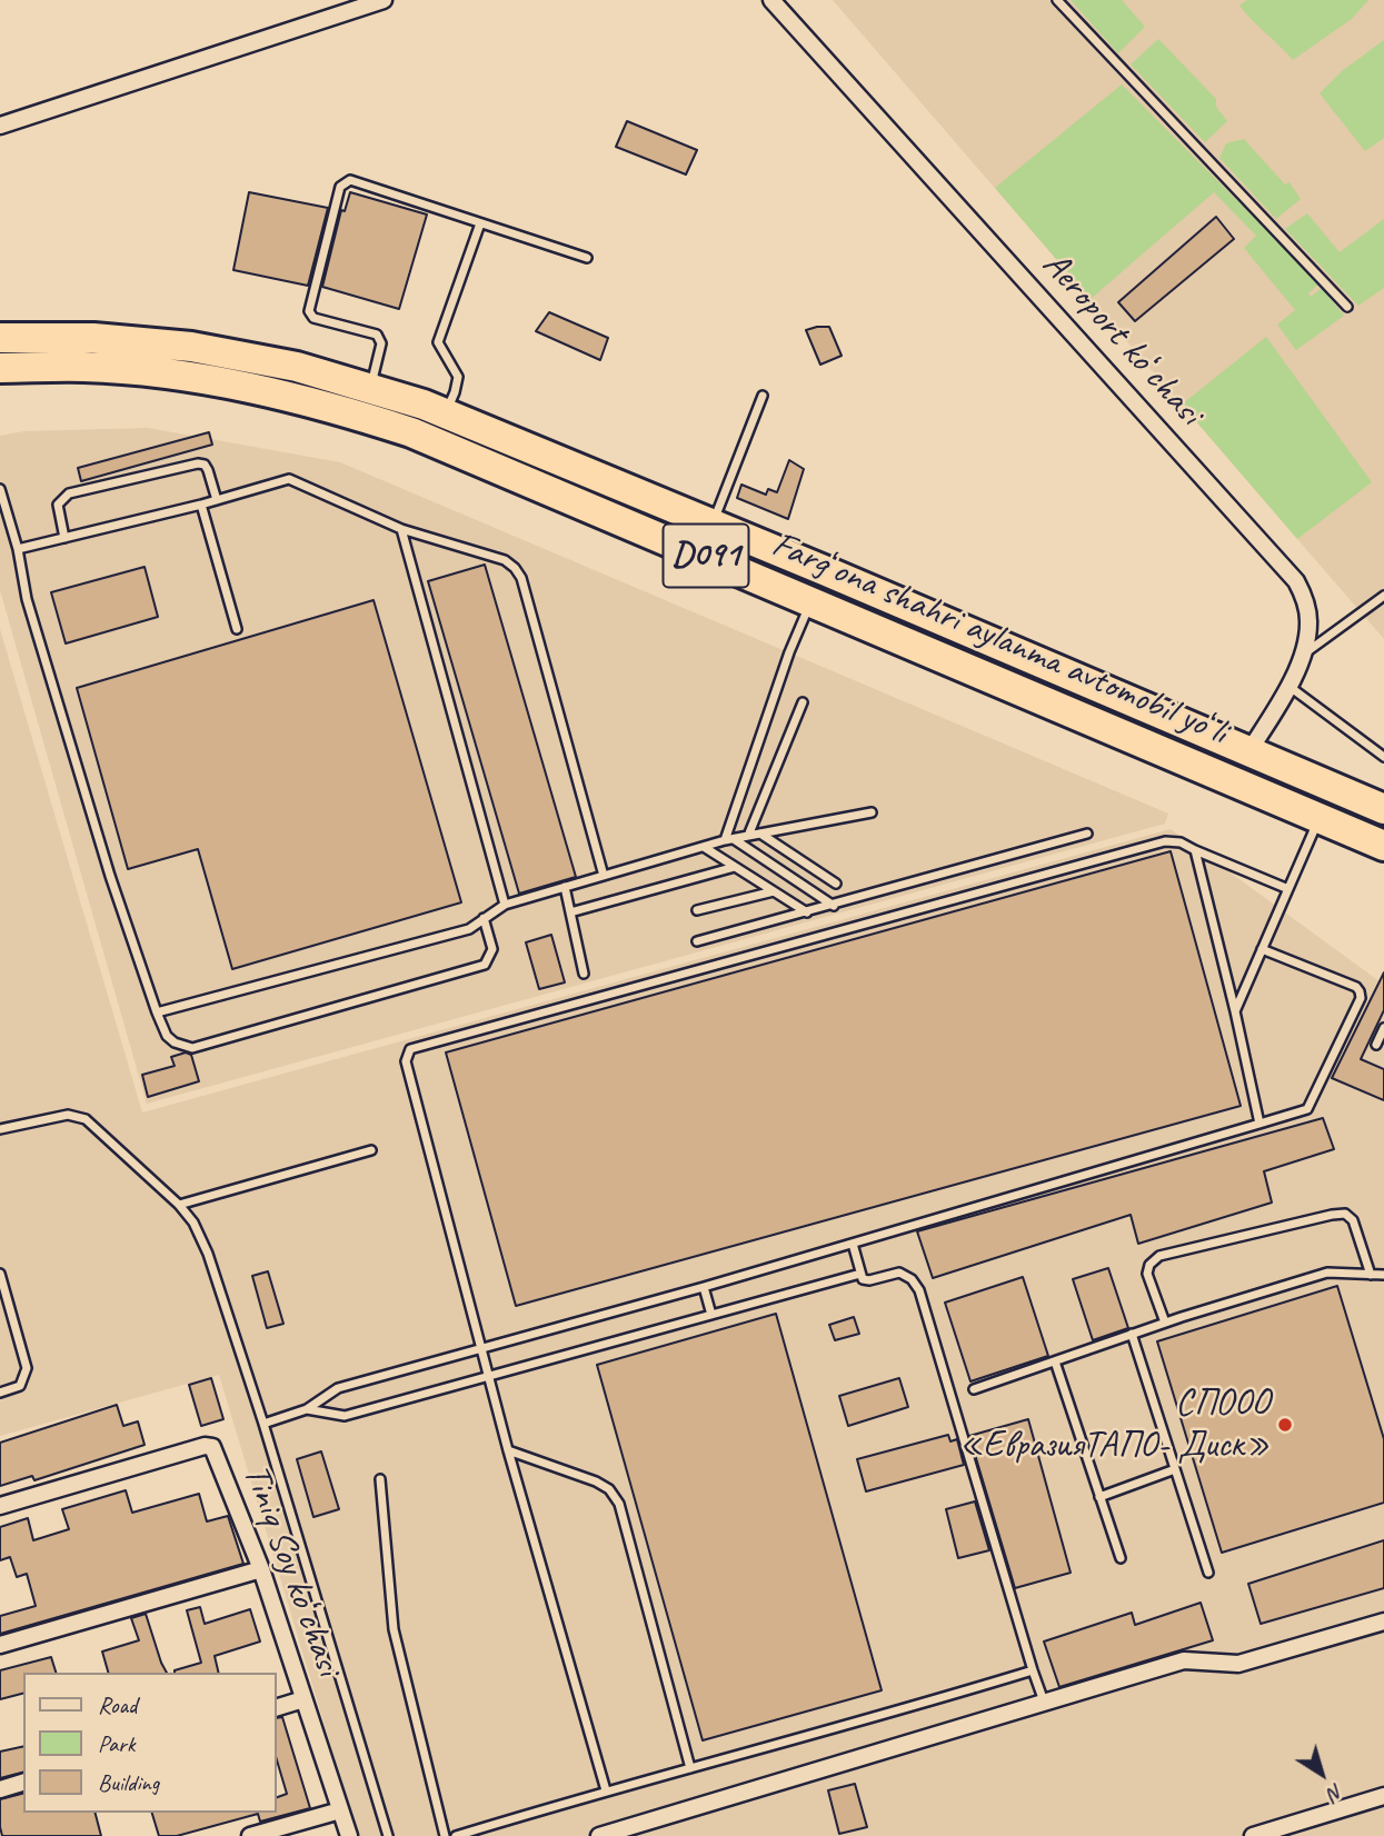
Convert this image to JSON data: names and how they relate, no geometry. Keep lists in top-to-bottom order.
{
  "streets": {
    "highway": ["D091", "Fargʻona shahri aylanma avtomobil yoʻli"],
    "street": ["Aeroport koʻchasi", "Tiniq Soy koʻchasi"]
  },
  "crossings": [
    ["Aeroport koʻchasi", "Fargʻona shahri aylanma avtomobil yoʻli"]
  ],
  "places": ["СПООО «ЕвразияТАПО- Диск»"],
  "legend": ["Road", "Park", "Building"],
  "north": "bottom right"
}
